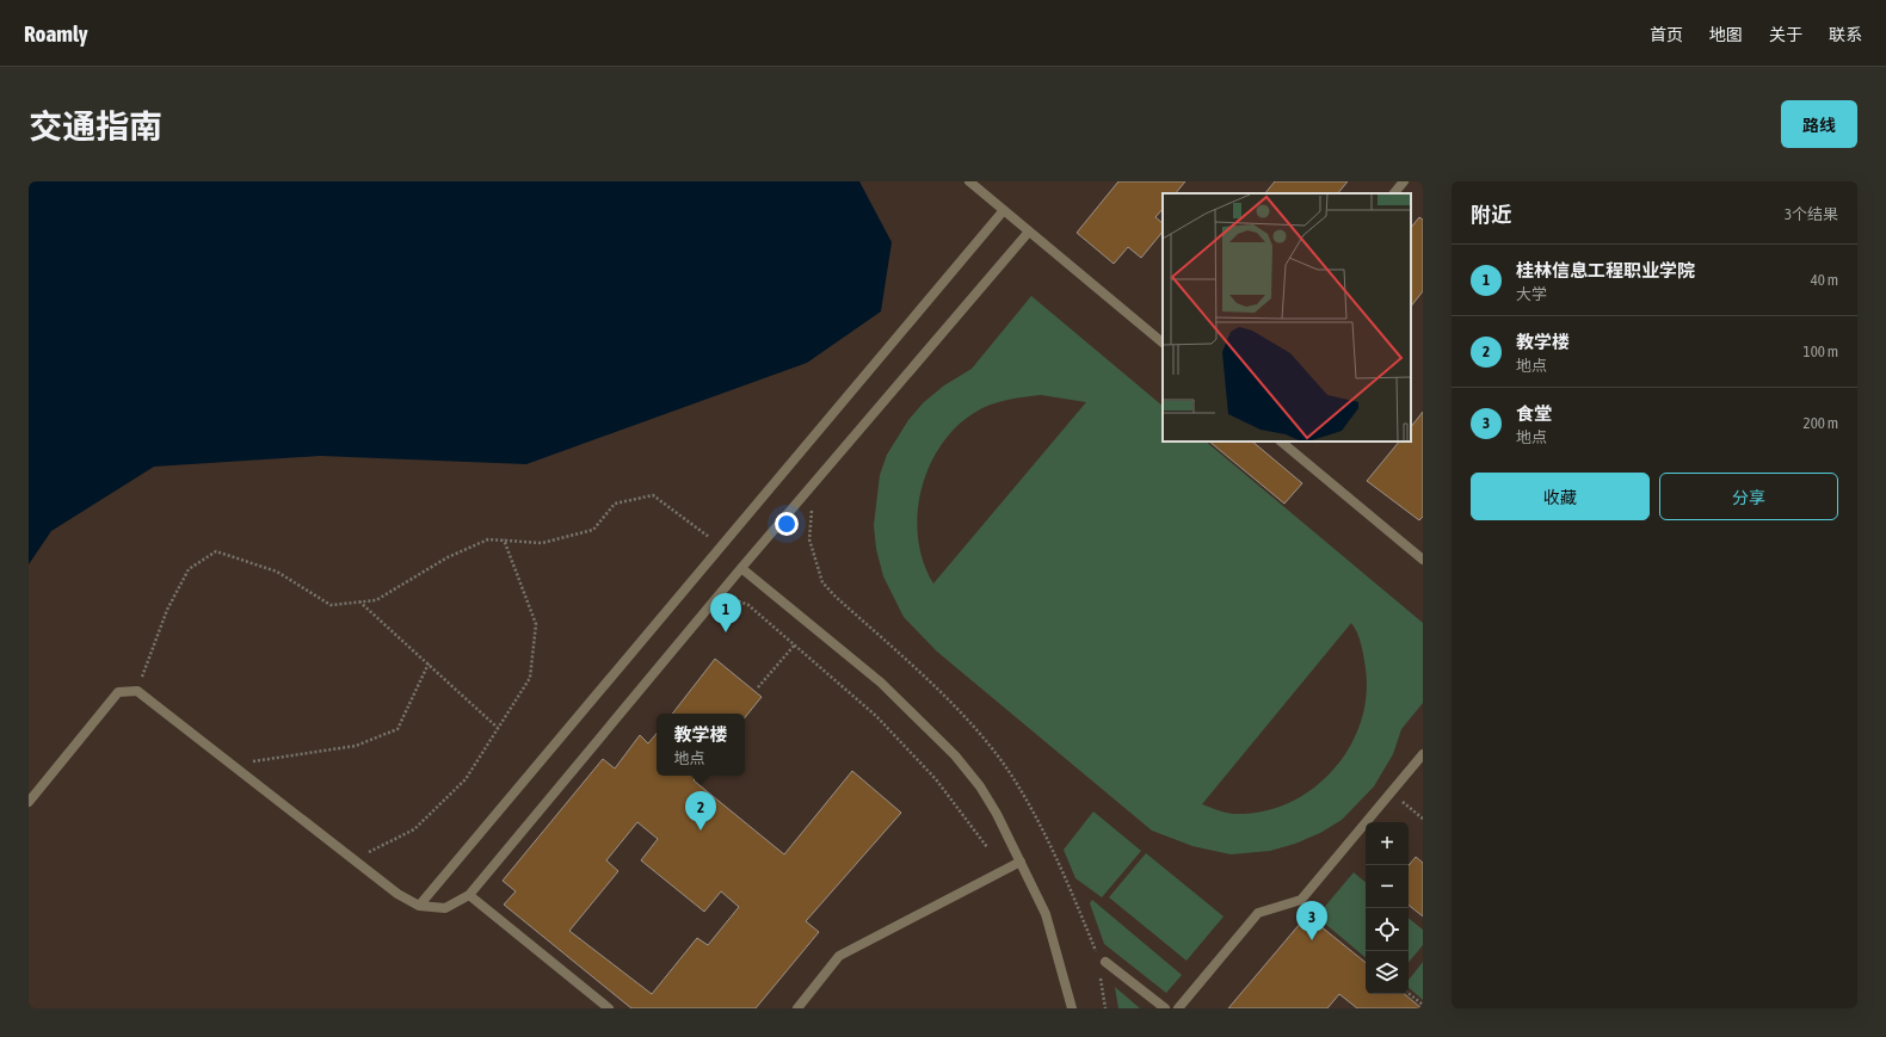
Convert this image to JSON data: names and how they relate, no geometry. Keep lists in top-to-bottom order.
{
  "page": {
    "header": "Roamly",
    "nav": [
      "首页",
      "地图",
      "关于",
      "联系"
    ],
    "title": "交通指南",
    "buttons": [
      "路线",
      ["收藏", "分享"]
    ],
    "heading": ["附近", "3个结果"],
    "list": [
      {
        "mark": "1",
        "name": "桂林信息工程职业学院",
        "note": "大学",
        "value": "40 m"
      },
      {
        "mark": "2",
        "name": "教学楼",
        "note": "地点",
        "value": "100 m"
      },
      {
        "mark": "3",
        "name": "食堂",
        "note": "地点",
        "value": "200 m"
      }
    ],
    "pins": ["1", "2", "3"],
    "popup": ["教学楼", "地点"],
    "map_buttons": ["+", "−"]
  }
}
